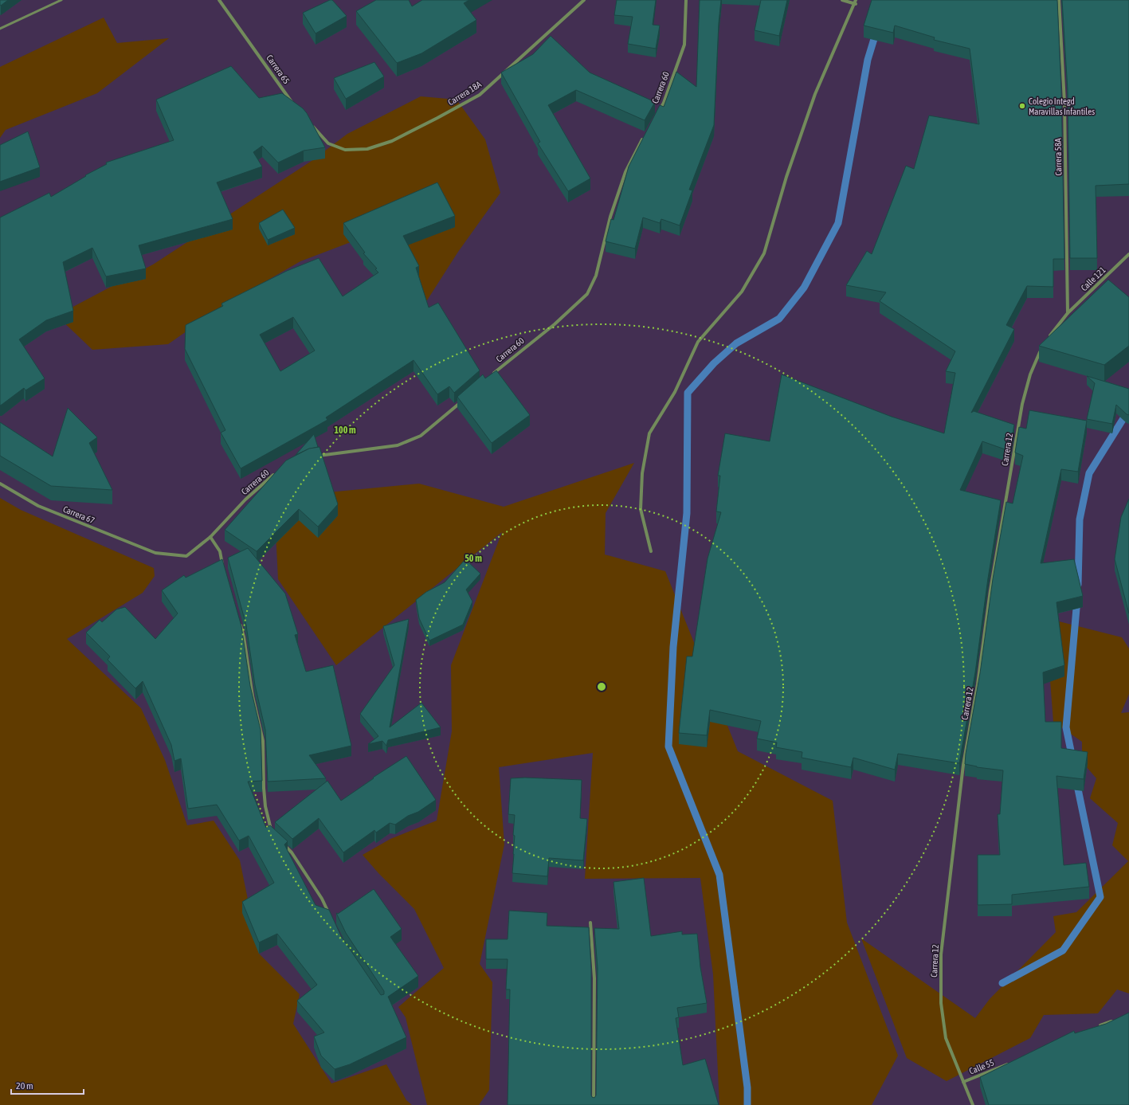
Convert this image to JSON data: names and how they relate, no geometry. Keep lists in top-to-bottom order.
{
  "streets": {
    "street": [
      "Carrera 65",
      "Carrera 60",
      "Carrera 18A",
      "Carrera 58A",
      "Calle 121",
      "Carrera 12",
      "Carrera 67",
      "Calle 55"
    ]
  },
  "crossings": [
    ["Carrera 60", "Carrera 67"],
    ["Carrera 58A", "Calle 121"],
    ["Carrera 12", "Calle 55"]
  ],
  "places": ["Colegio Integd Maravillas Infantiles"],
  "scale_bar": "20 m",
  "rings": ["100 m", "50 m"]
}
